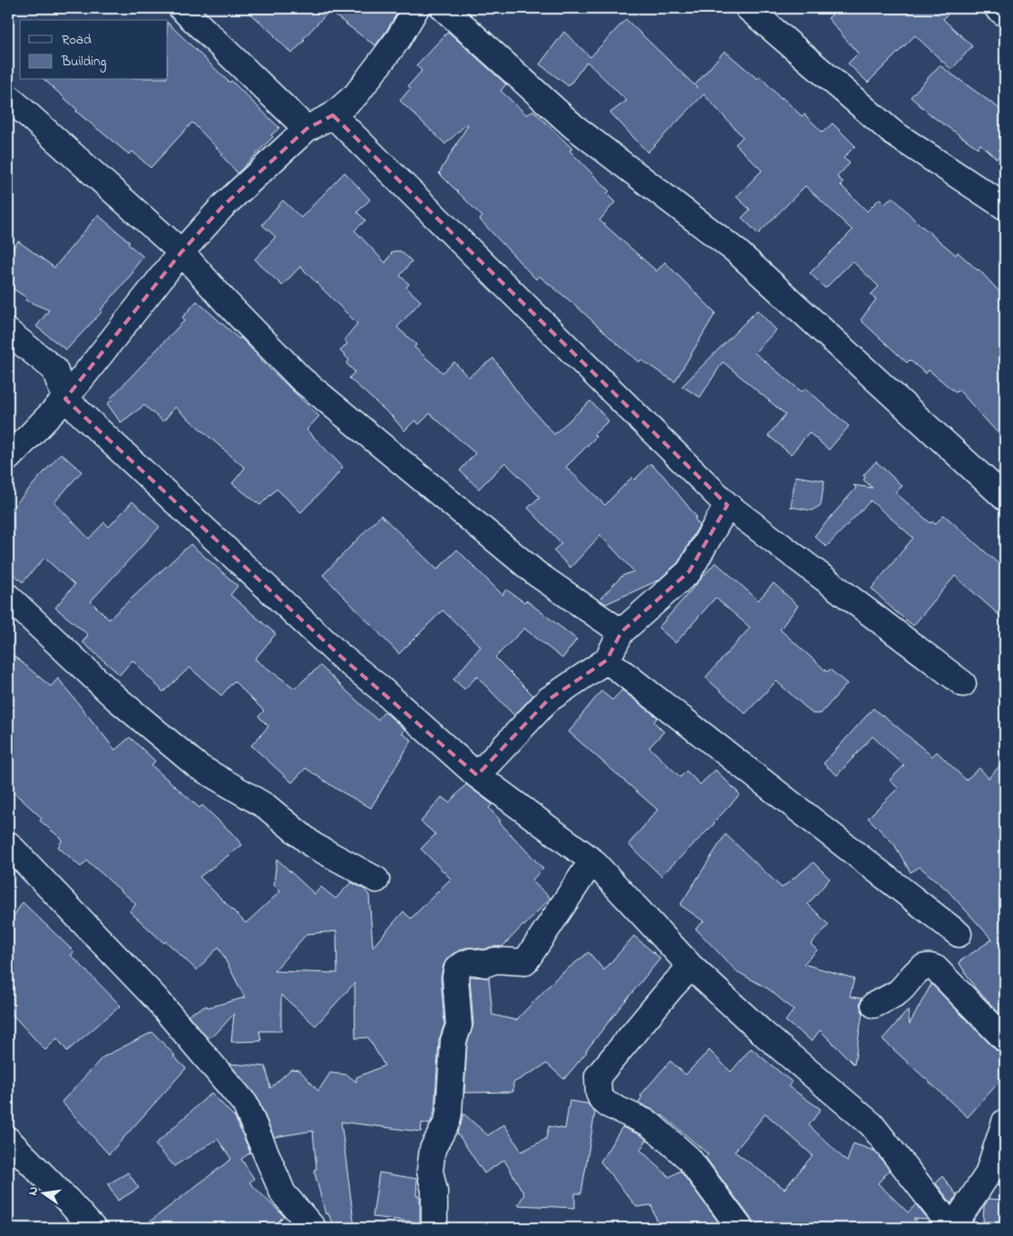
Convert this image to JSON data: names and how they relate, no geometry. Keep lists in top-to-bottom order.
{
  "legend": ["Road", "Building"],
  "north": "left"
}
